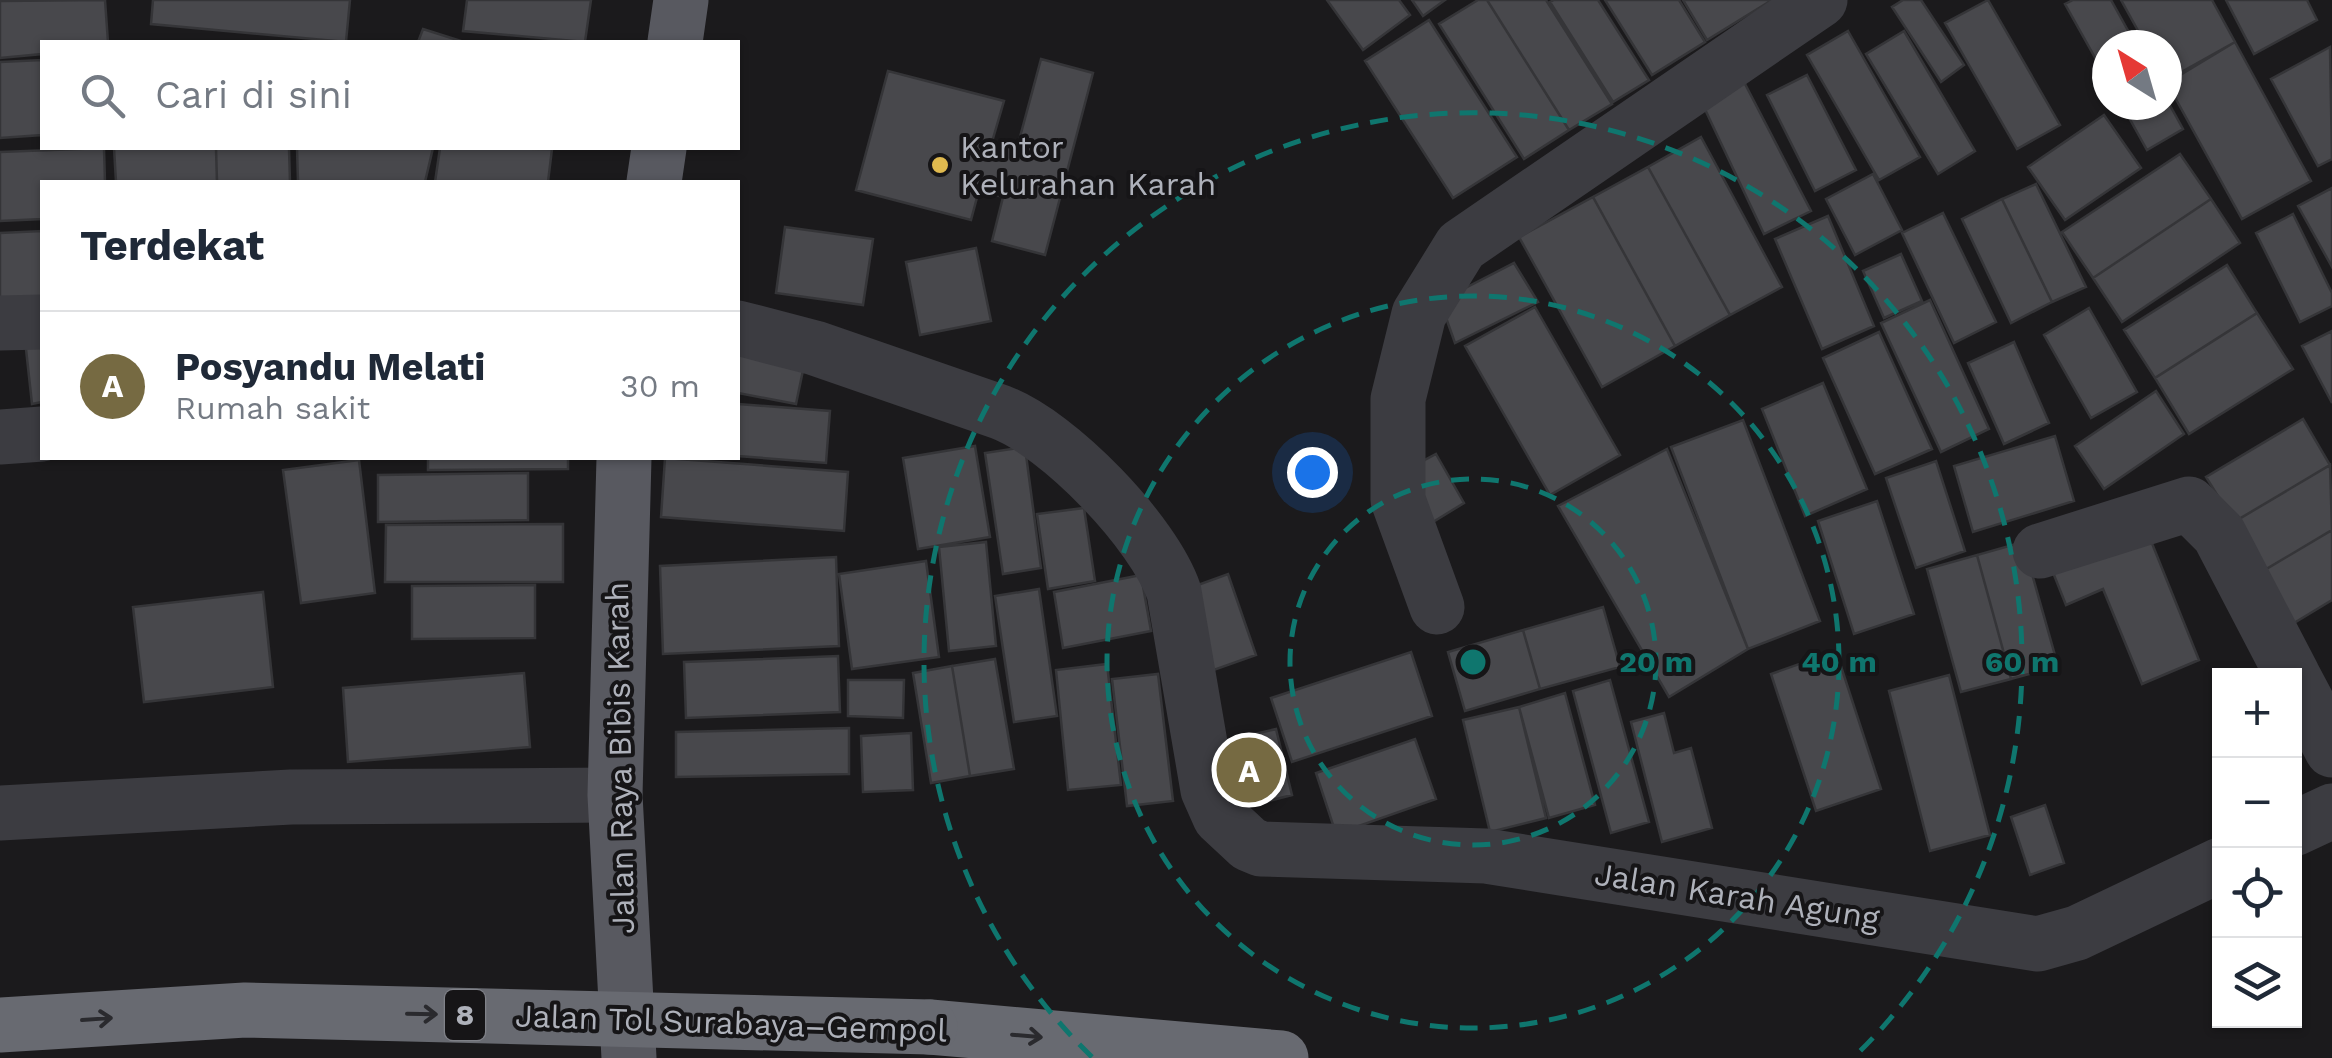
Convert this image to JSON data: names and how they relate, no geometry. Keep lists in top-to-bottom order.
{
  "streets": {
    "highway": ["8", "Jalan Tol Surabaya–Gempol"],
    "main road": ["Jalan Raya Bibis Karah"],
    "street": ["Jalan Karah Agung"]
  },
  "one_way": ["Jalan Tol Surabaya–Gempol"],
  "places": ["Kantor Kelurahan Karah"],
  "north": "top left",
  "page": {
    "search": "Cari di sini",
    "heading": "Terdekat",
    "list": [
      {
        "mark": "A",
        "name": "Posyandu Melati",
        "note": "Rumah sakit",
        "value": "30 m"
      }
    ],
    "map_buttons": ["+", "−"],
    "pins": "A"
  },
  "rings": ["20 m", "40 m", "60 m"]
}
